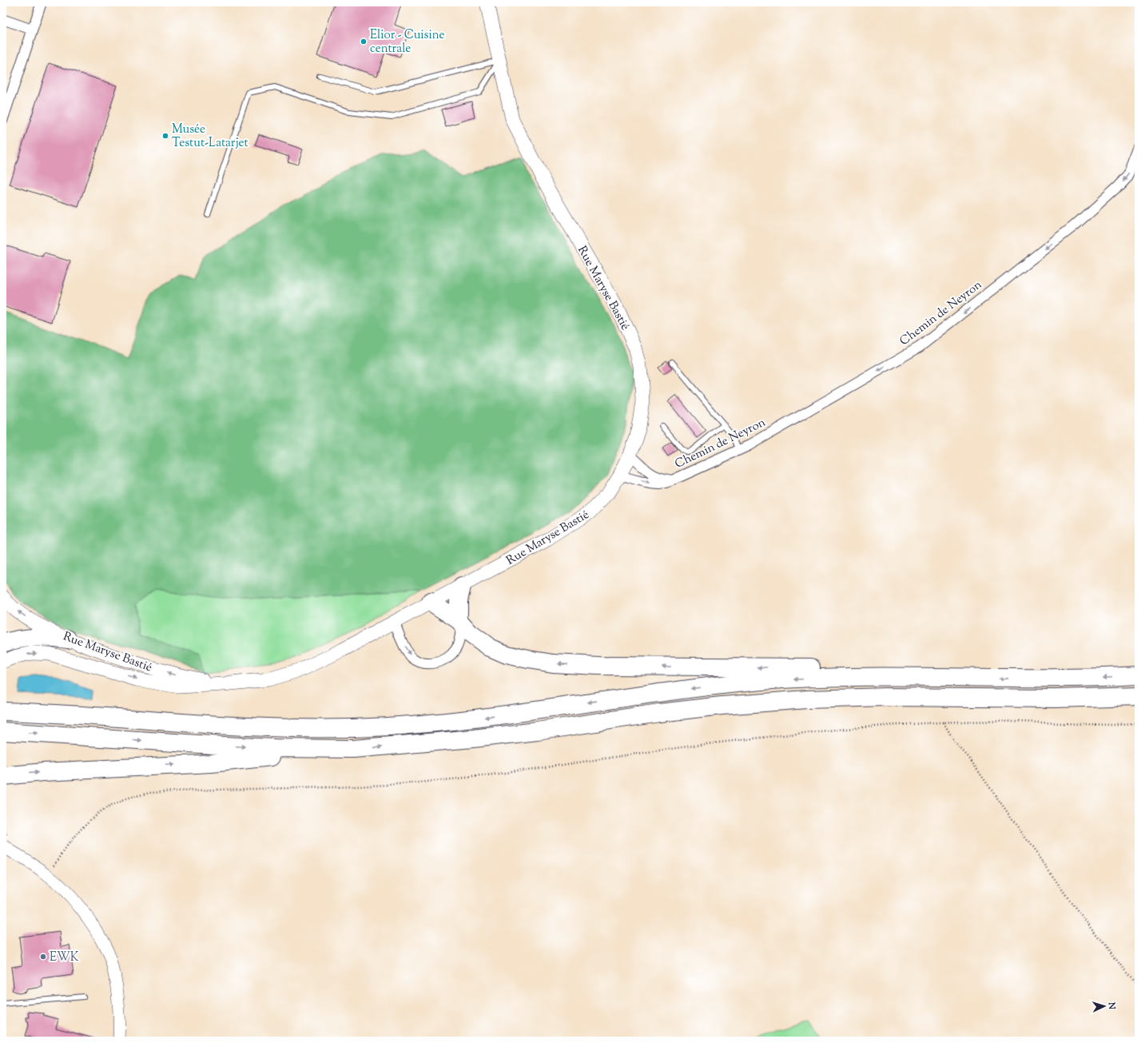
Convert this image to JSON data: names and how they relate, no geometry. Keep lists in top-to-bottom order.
{
  "streets": {
    "main road": ["Rue Maryse Bastié"],
    "street": ["Chemin de Neyron"]
  },
  "crossings": [
    ["Rue Maryse Bastié", "Chemin de Neyron"]
  ],
  "one_way": ["Chemin de Neyron"],
  "places": ["Elior - Cuisine centrale", "Musée Testut-Latarjet", "EWK"],
  "north": "right"
}
